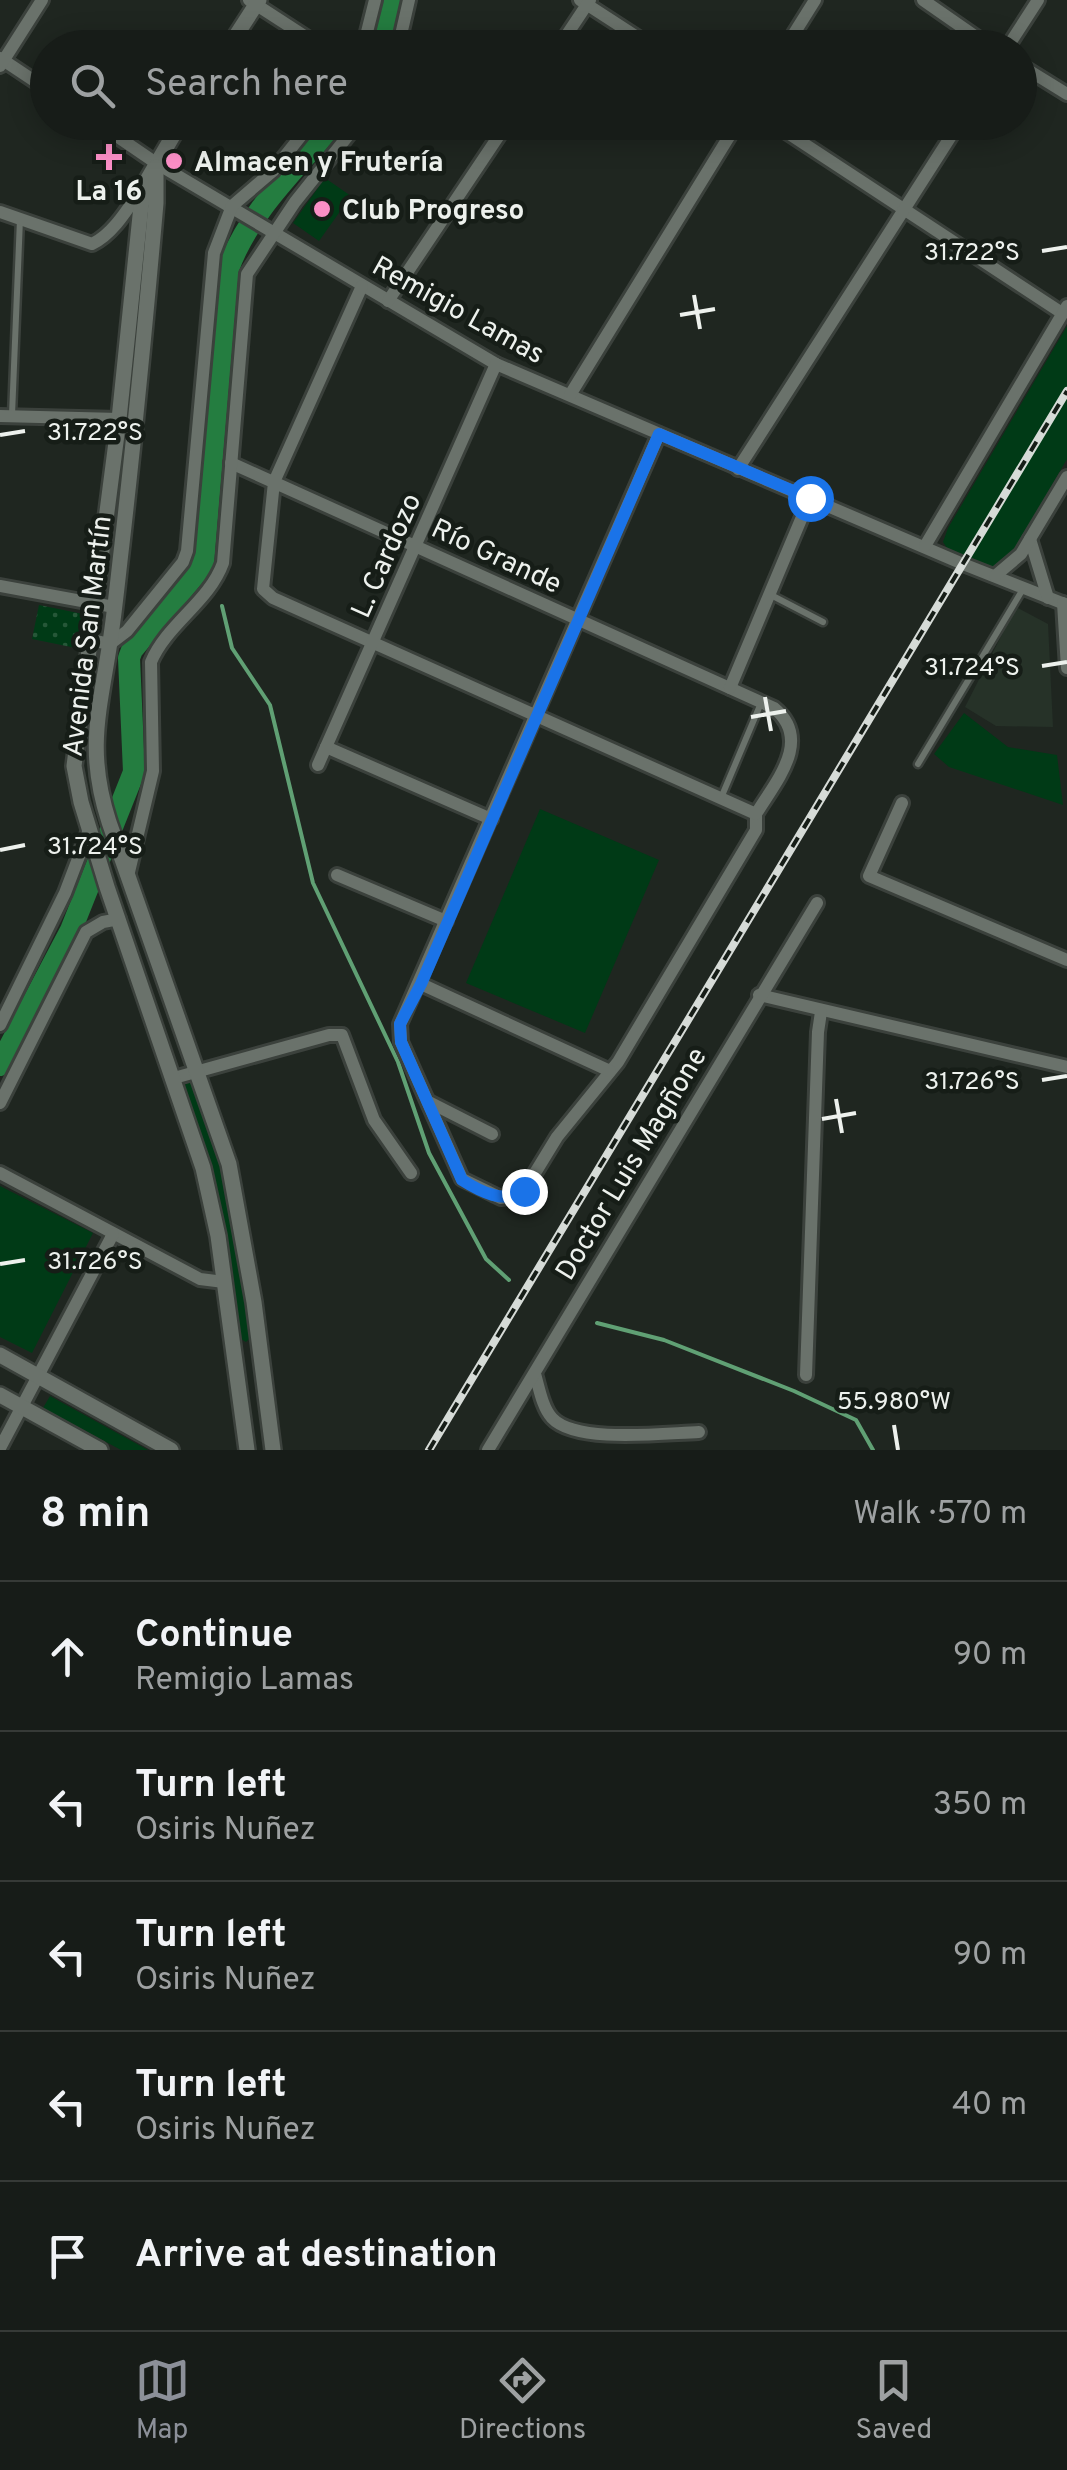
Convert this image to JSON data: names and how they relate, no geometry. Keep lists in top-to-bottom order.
{
  "streets": {
    "street": [
      "Remigio Lamas",
      "L. Cardozo",
      "Río Grande",
      "Avenida San Martín",
      "Doctor Luis Magñone"
    ]
  },
  "crossings": [
    ["Remigio Lamas", "L. Cardozo"],
    ["Remigio Lamas", "Avenida San Martín"],
    ["L. Cardozo", "Río Grande"]
  ],
  "places": {
    "health": ["La 16"],
    "other": ["Almacen y Frutería", "Club Progreso"]
  },
  "page": {
    "search": "Search here",
    "heading": ["8 min", "Walk · 570 m"],
    "list": [
      ["Continue", "Remigio Lamas", "90 m"],
      ["Turn left", "Osiris Nuñez", "350 m"],
      ["Turn left", "Osiris Nuñez", "90 m"],
      ["Turn left", "Osiris Nuñez", "40 m"],
      "Arrive at destination"
    ],
    "nav": ["Map", "Directions", "Saved"]
  },
  "coordinates": [
    "31.722°S",
    "31.724°S",
    "31.726°S",
    "55.980°W"
  ]
}
